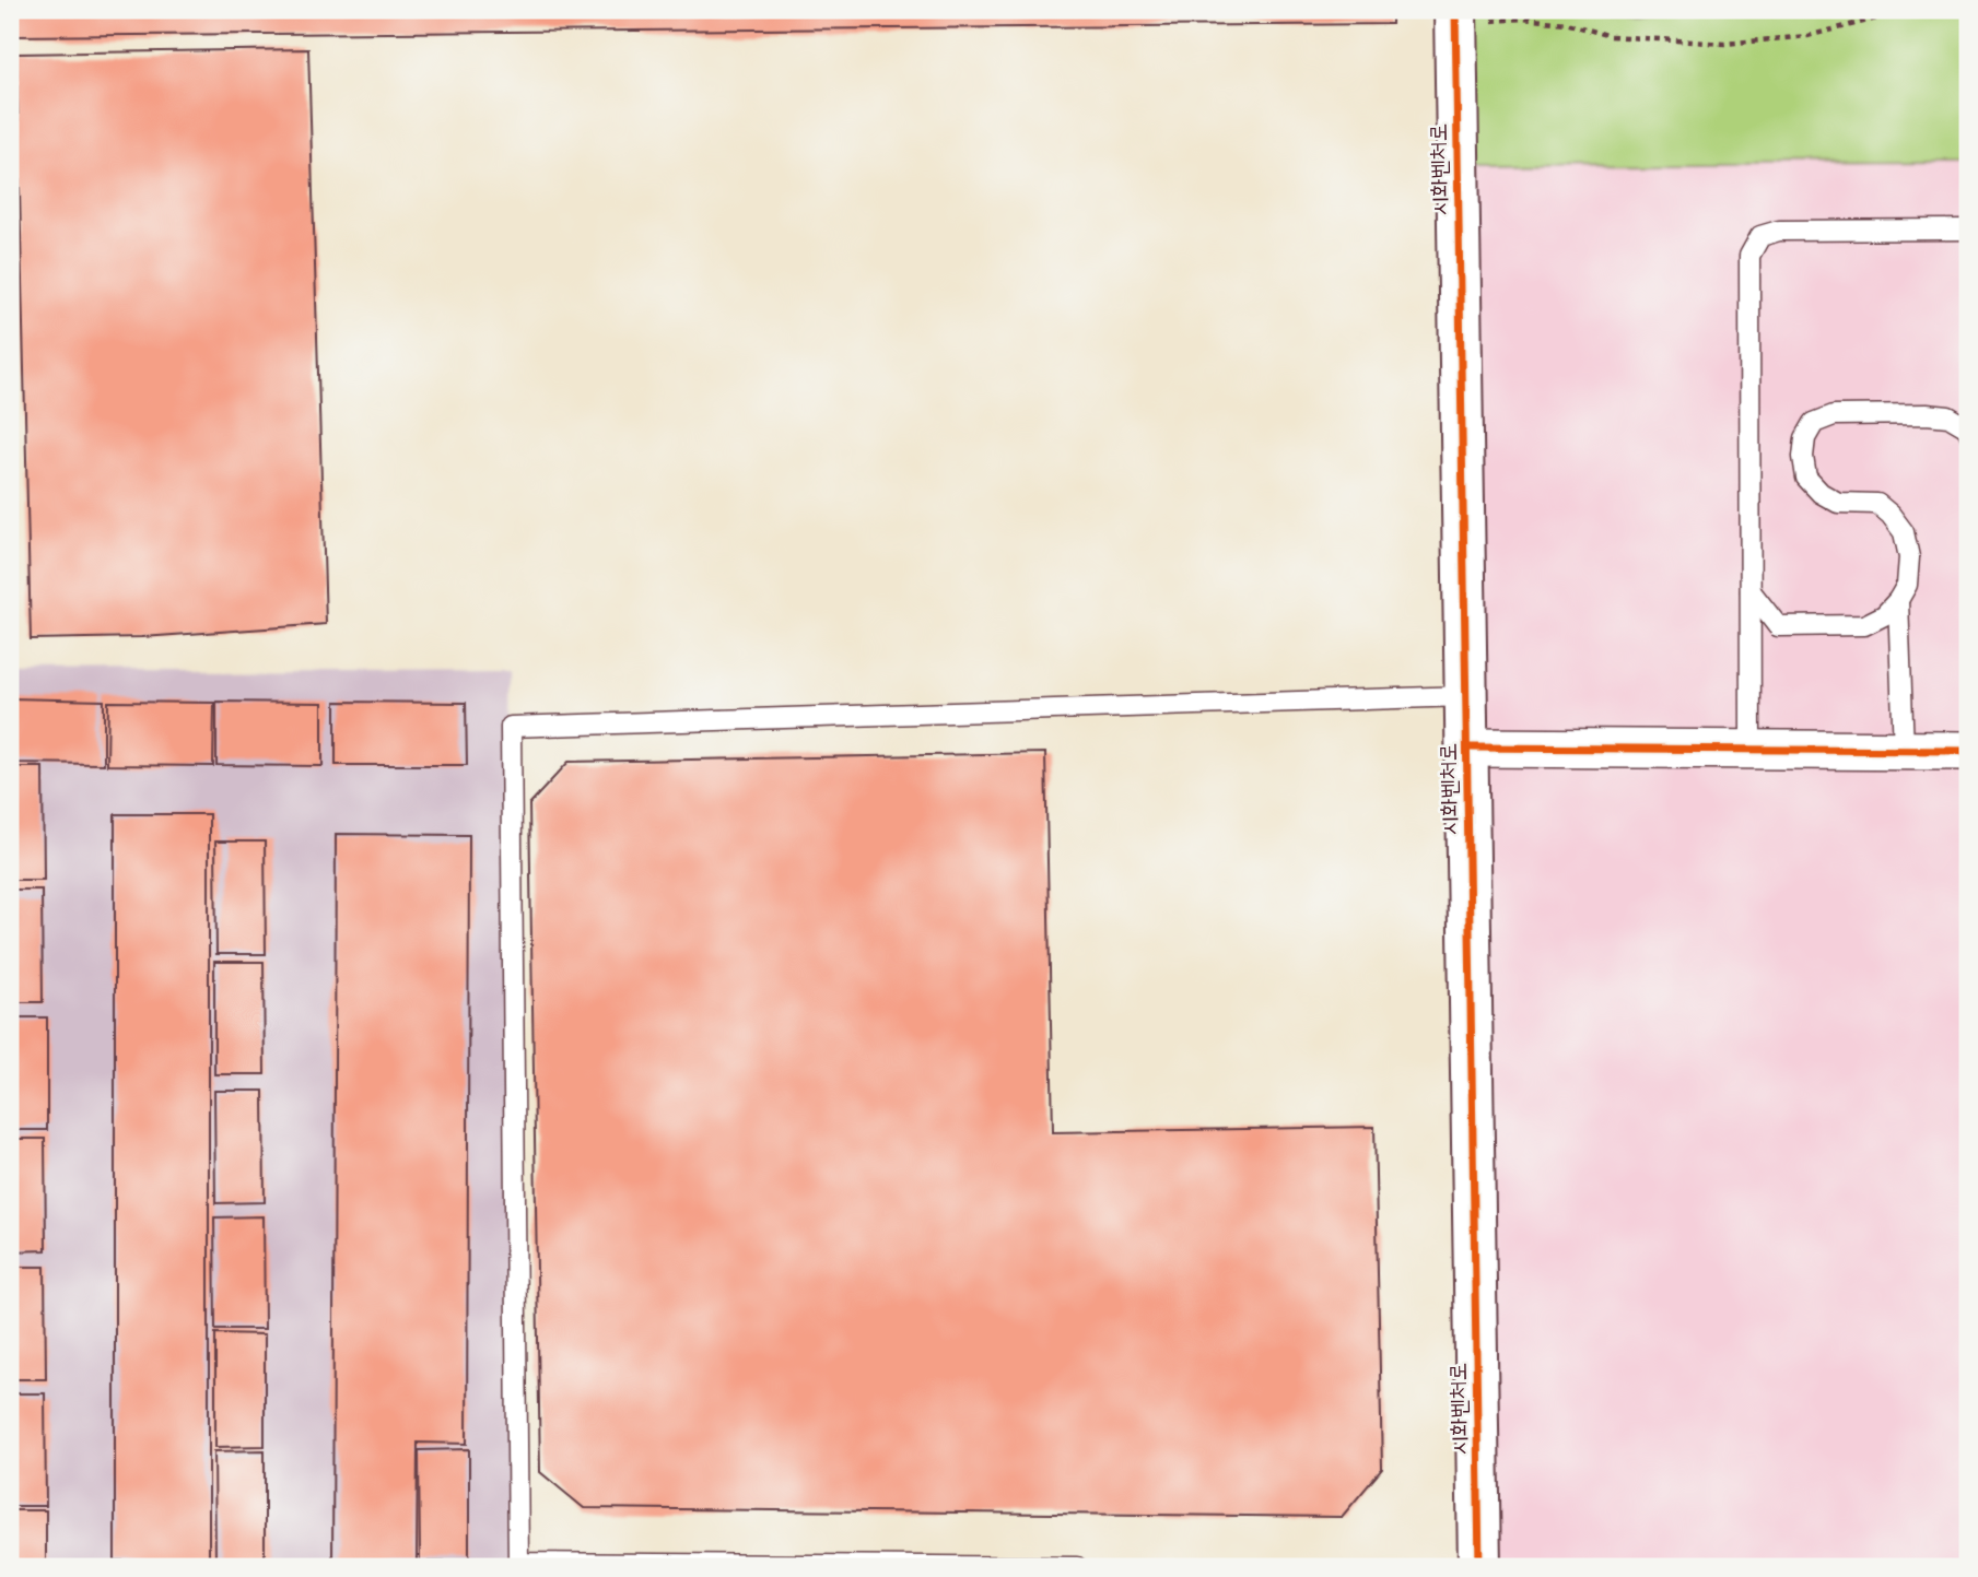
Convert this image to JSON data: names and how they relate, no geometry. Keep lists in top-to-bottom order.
{
  "streets": {
    "street": ["시화벤처로"]
  }
}
